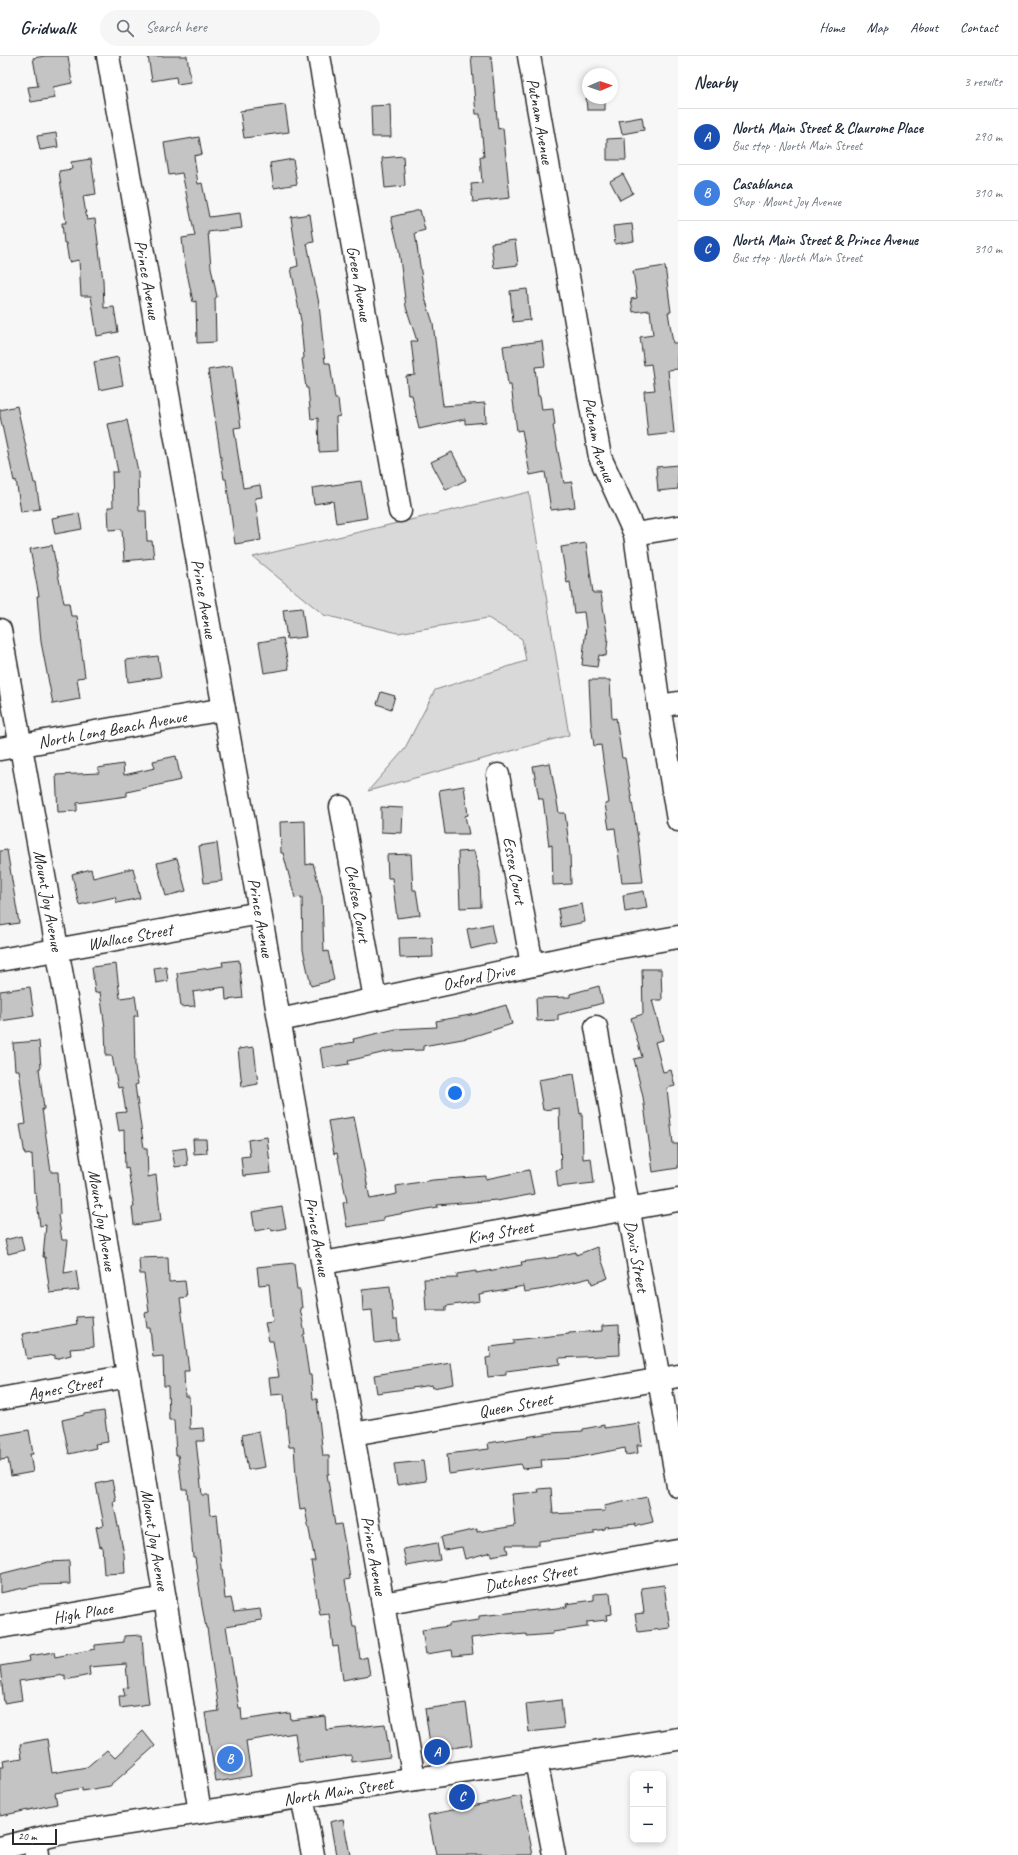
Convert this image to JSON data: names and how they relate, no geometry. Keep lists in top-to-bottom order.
{
  "streets": {
    "street": [
      "Putnam Avenue",
      "Prince Avenue",
      "Green Avenue",
      "North Long Beach Avenue",
      "Essex Court",
      "Mount Joy Avenue",
      "Chelsea Court",
      "Wallace Street",
      "Oxford Drive",
      "King Street",
      "Davis Street",
      "Agnes Street",
      "Queen Street",
      "Dutchess Street",
      "High Place",
      "North Main Street"
    ]
  },
  "crossings": [
    ["Prince Avenue", "North Long Beach Avenue"],
    ["Prince Avenue", "Wallace Street"],
    ["Prince Avenue", "Oxford Drive"],
    ["Prince Avenue", "King Street"],
    ["Prince Avenue", "Queen Street"],
    ["Prince Avenue", "Dutchess Street"],
    ["Prince Avenue", "North Main Street"],
    ["North Long Beach Avenue", "Mount Joy Avenue"],
    ["Essex Court", "Oxford Drive"],
    ["Mount Joy Avenue", "Wallace Street"],
    ["Mount Joy Avenue", "Agnes Street"],
    ["Mount Joy Avenue", "High Place"],
    ["Mount Joy Avenue", "North Main Street"],
    ["Chelsea Court", "Oxford Drive"],
    ["King Street", "Davis Street"],
    ["Davis Street", "Queen Street"]
  ],
  "scale_bar": "20 m",
  "north": "right",
  "page": {
    "header": "Gridwalk",
    "search": "Search here",
    "nav": [
      "Home",
      "Map",
      "About",
      "Contact"
    ],
    "heading": ["Nearby", "3 results"],
    "list": [
      {
        "mark": "A",
        "name": "North Main Street & Claurome Place",
        "note": "Bus stop · North Main Street",
        "value": "290 m"
      },
      {
        "mark": "B",
        "name": "Casablanca",
        "note": "Shop · Mount Joy Avenue",
        "value": "310 m"
      },
      {
        "mark": "C",
        "name": "North Main Street & Prince Avenue",
        "note": "Bus stop · North Main Street",
        "value": "310 m"
      }
    ],
    "pins": ["A", "B", "C"],
    "map_buttons": ["+", "−"],
    "scale": "20 m"
  }
}
